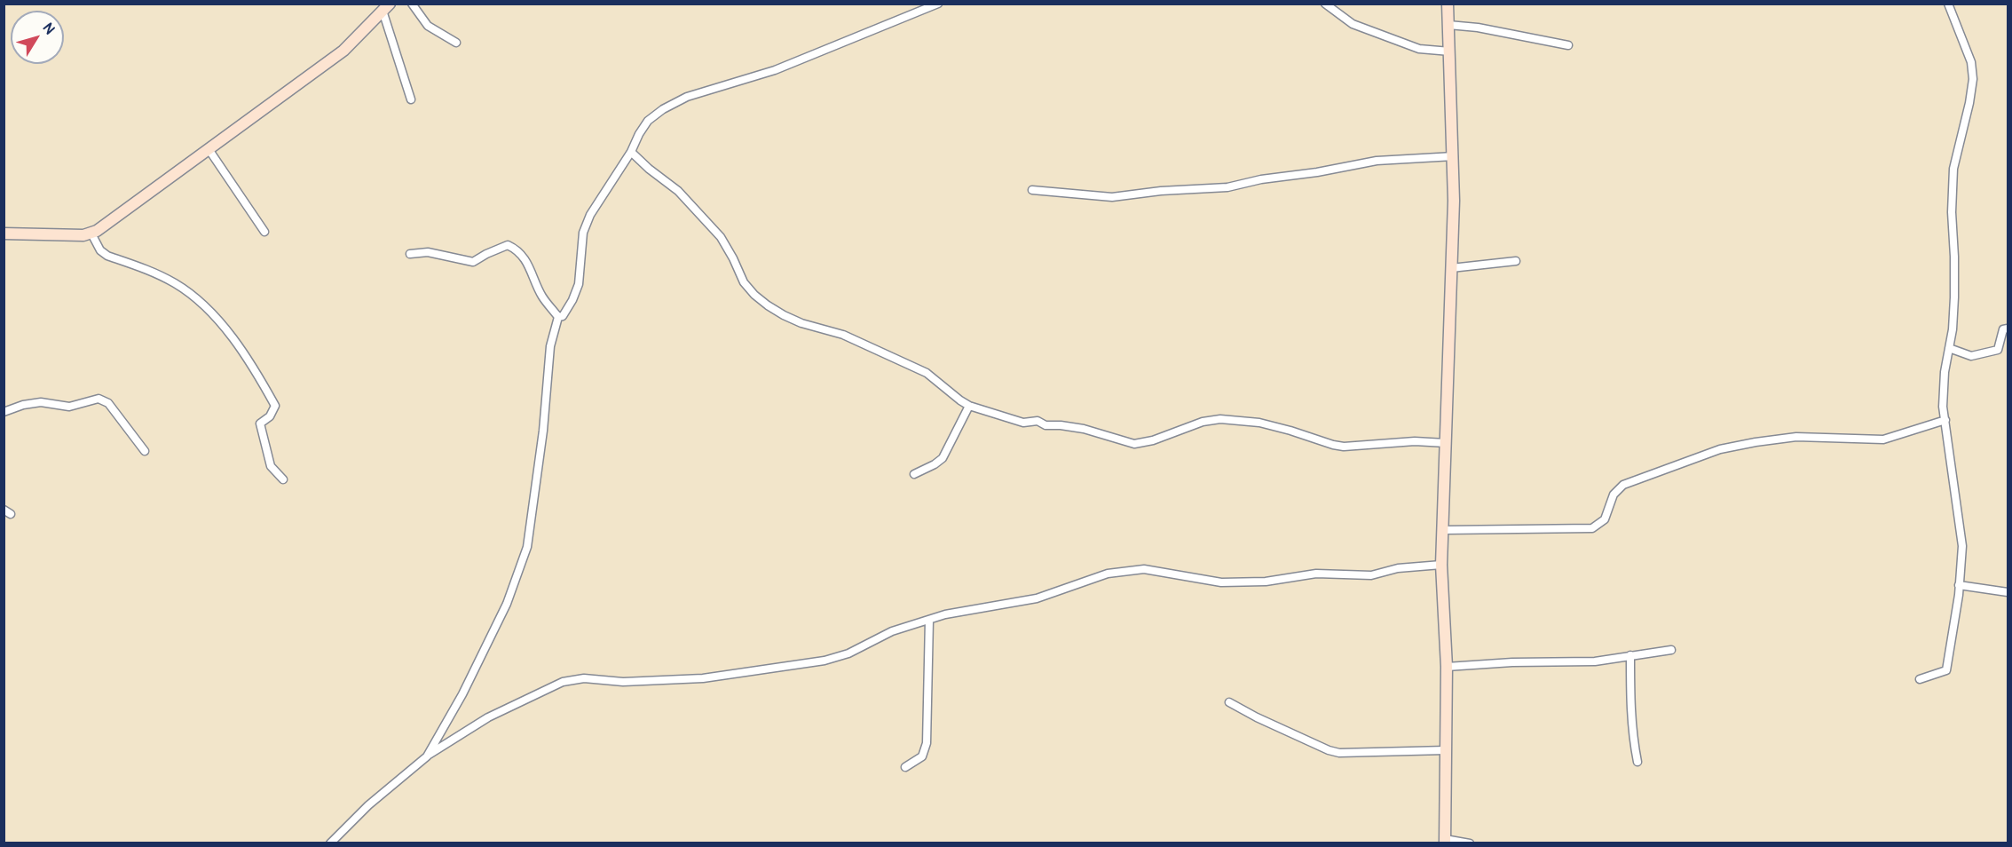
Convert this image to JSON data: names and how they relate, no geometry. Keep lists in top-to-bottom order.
{
  "north": "top right"
}
